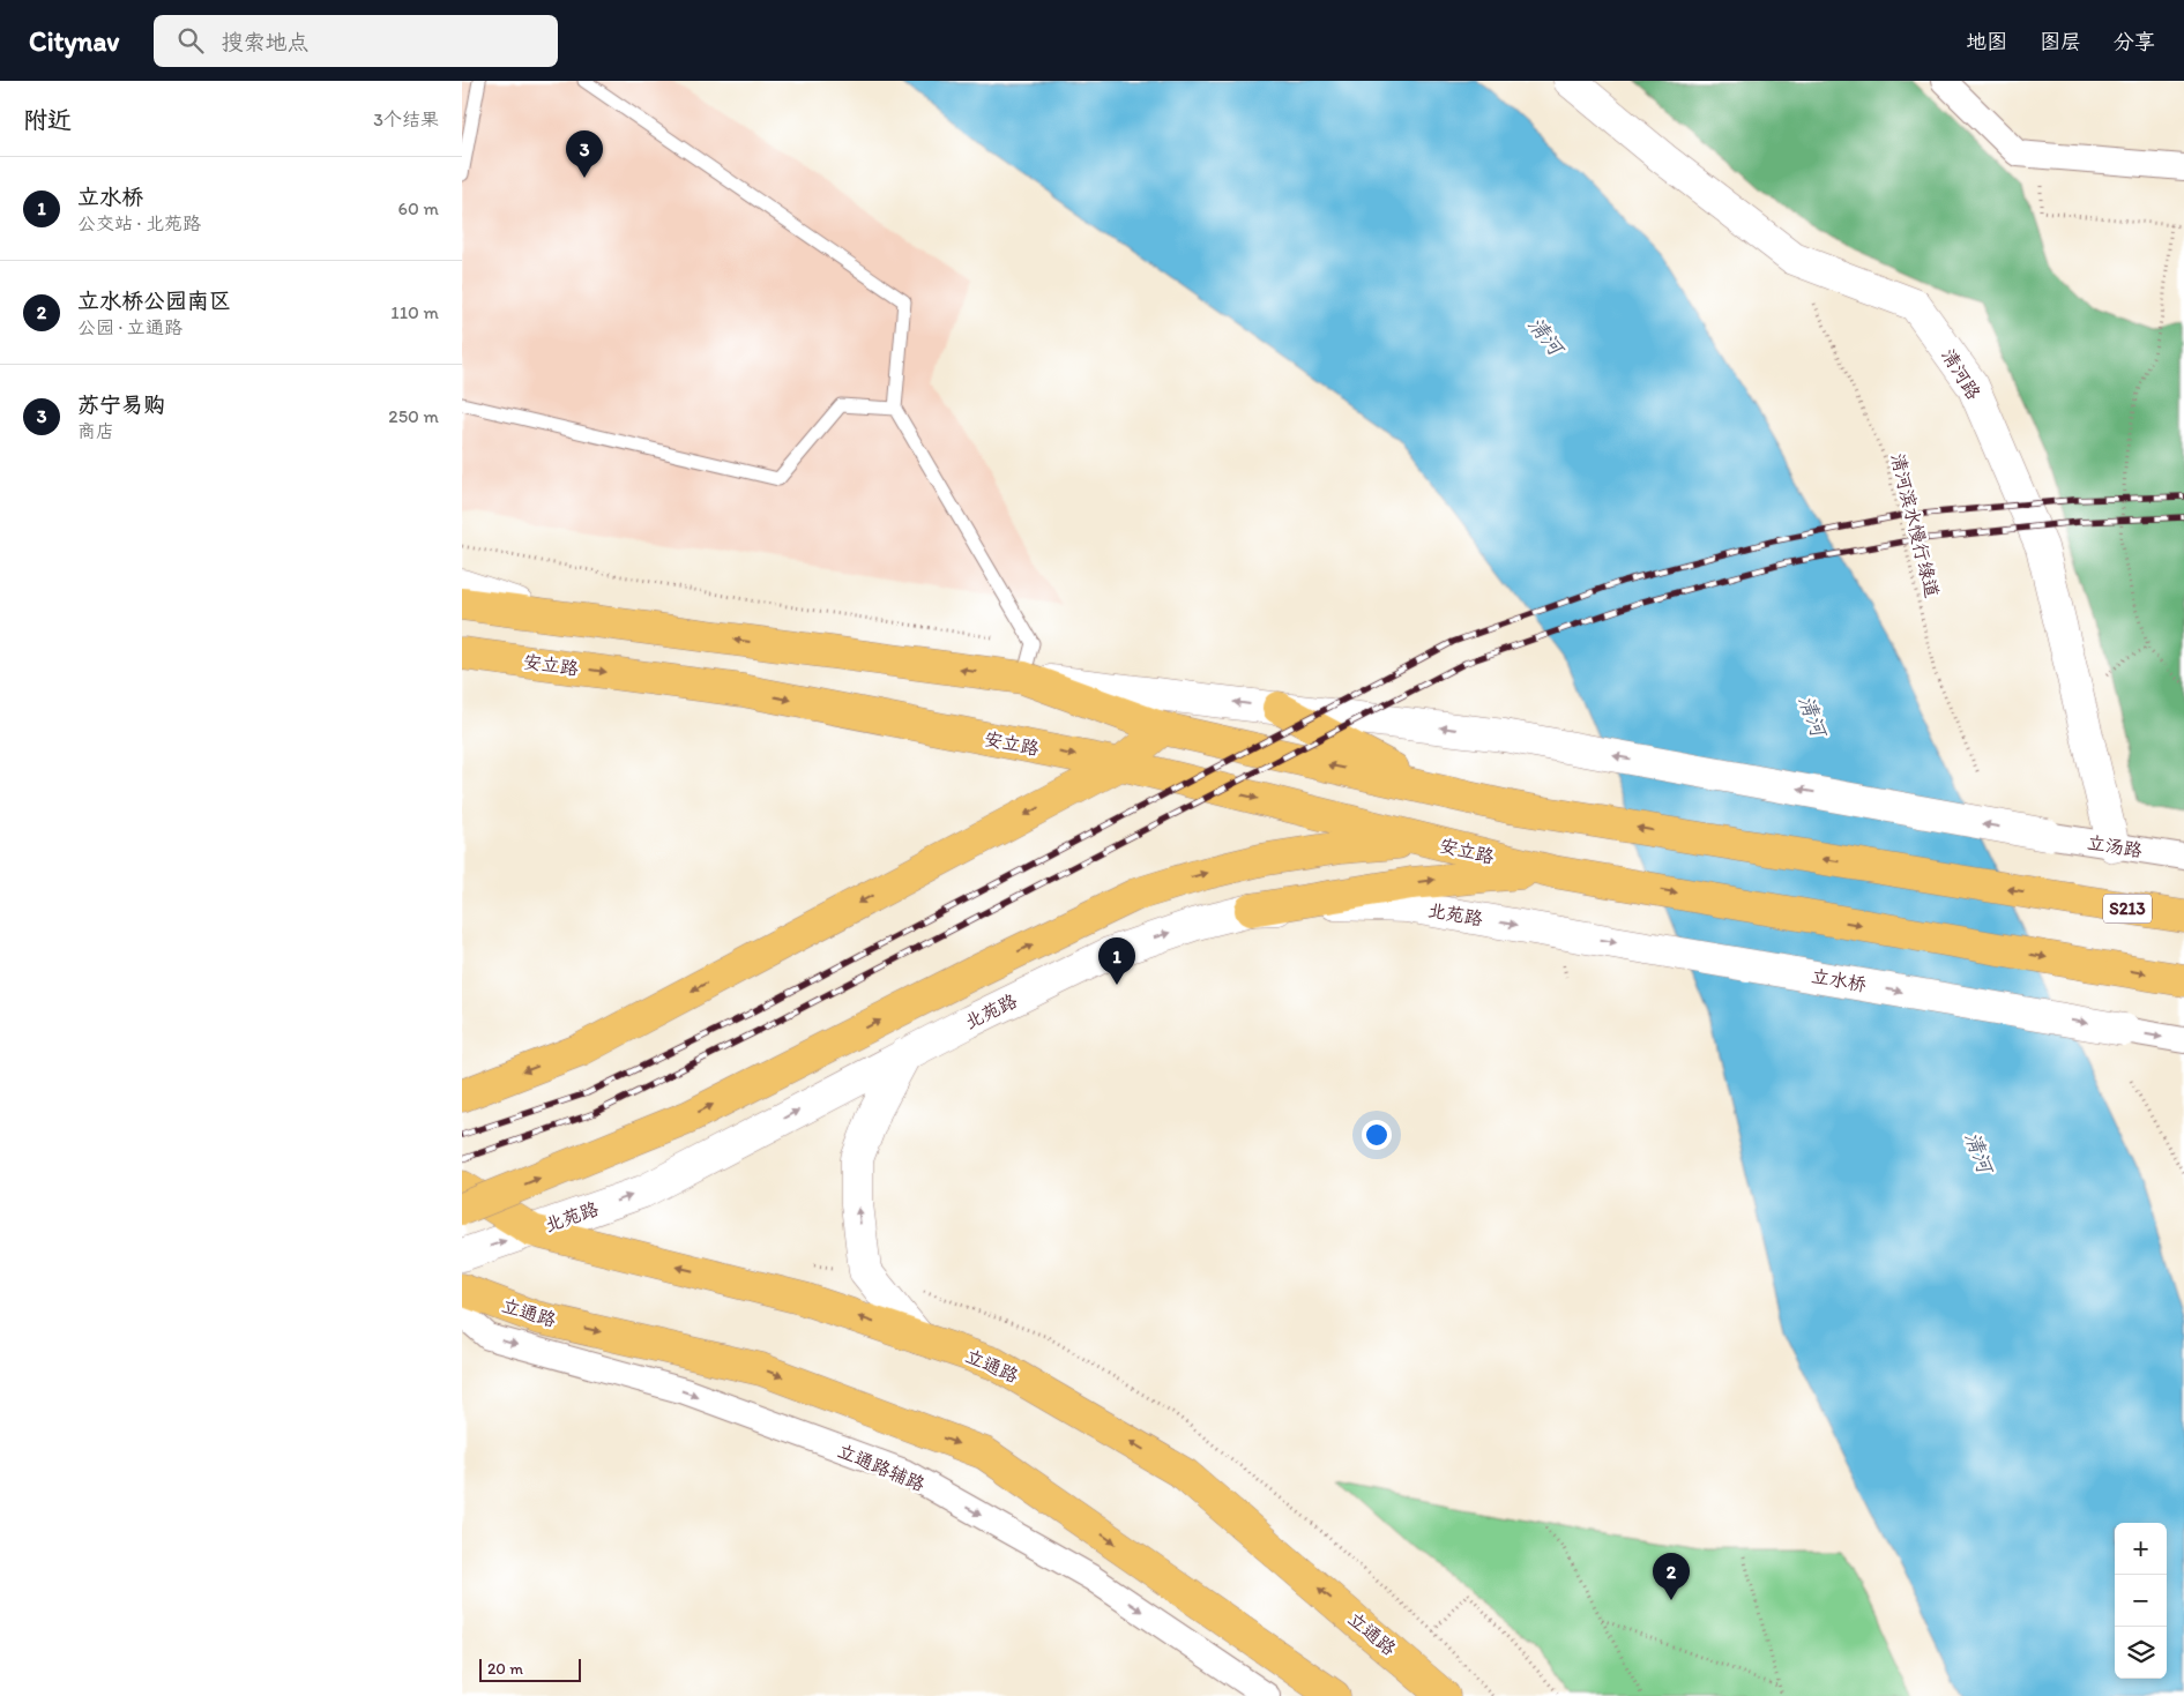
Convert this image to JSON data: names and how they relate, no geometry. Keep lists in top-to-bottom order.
{
  "streets": {
    "main road": ["安立路", "S213", "立通路"],
    "street": [
      "清河路",
      "立汤路",
      "北苑路",
      "立水桥",
      "立通路辅路"
    ],
    "path": ["清河滨水慢行绿道"]
  },
  "crossings": [
    ["清河路", "清河滨水慢行绿道"],
    ["清河路", "立汤路"],
    ["北苑路", "立水桥"],
    ["北苑路", "立通路"]
  ],
  "one_way": ["北苑路", "立通路辅路"],
  "water": ["清河"],
  "scale_bar": "20 m",
  "page": {
    "header": "Citynav",
    "search": "搜索地点",
    "nav": ["地图", "图层", "分享"],
    "heading": ["附近", "3个结果"],
    "pins": ["3", "1", "2"],
    "list": [
      {
        "mark": "1",
        "name": "立水桥",
        "note": "公交站 · 北苑路",
        "value": "60 m"
      },
      {
        "mark": "2",
        "name": "立水桥公园南区",
        "note": "公园 · 立通路",
        "value": "110 m"
      },
      {
        "mark": "3",
        "name": "苏宁易购",
        "note": "商店",
        "value": "250 m"
      }
    ],
    "map_buttons": ["+", "−"],
    "scale": "20 m"
  }
}
